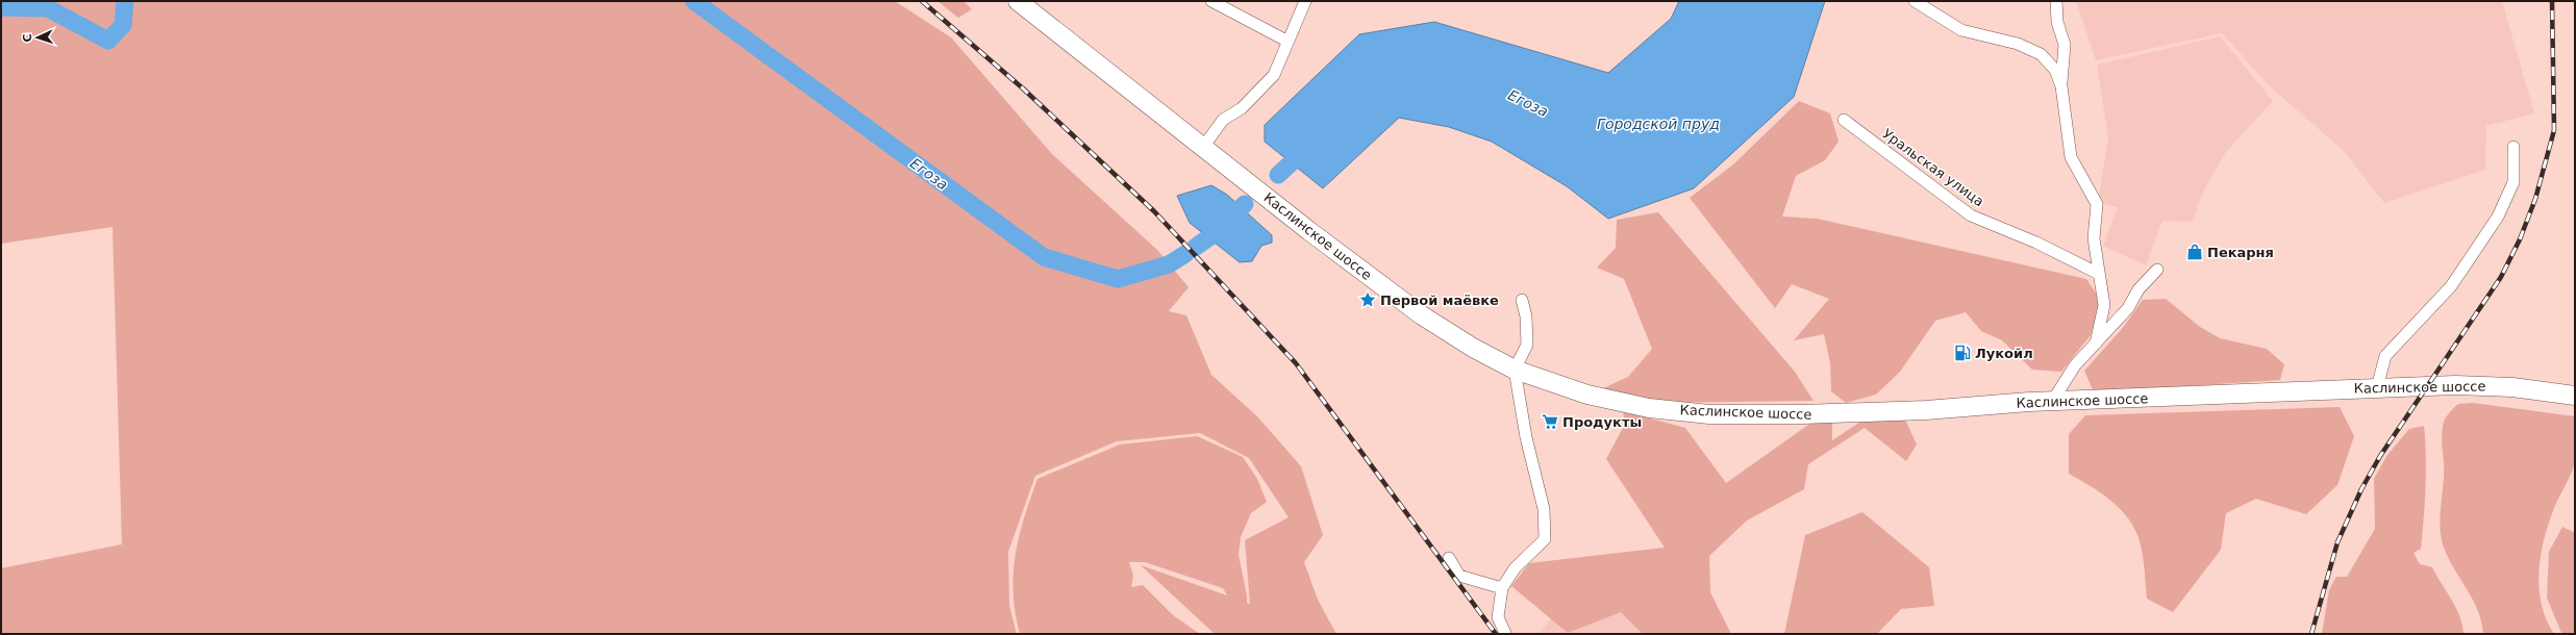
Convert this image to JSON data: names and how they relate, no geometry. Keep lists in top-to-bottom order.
{
  "streets": {
    "main road": ["Каслинское шоссе"],
    "street": ["Уральская улица"]
  },
  "water": ["Егоза", "Городской пруд"],
  "places": {
    "shop": ["Пекарня"],
    "place": ["Первой маёвке"],
    "fuel station": ["Лукойл"],
    "supermarket": ["Продукты"]
  },
  "north": "left"
}
